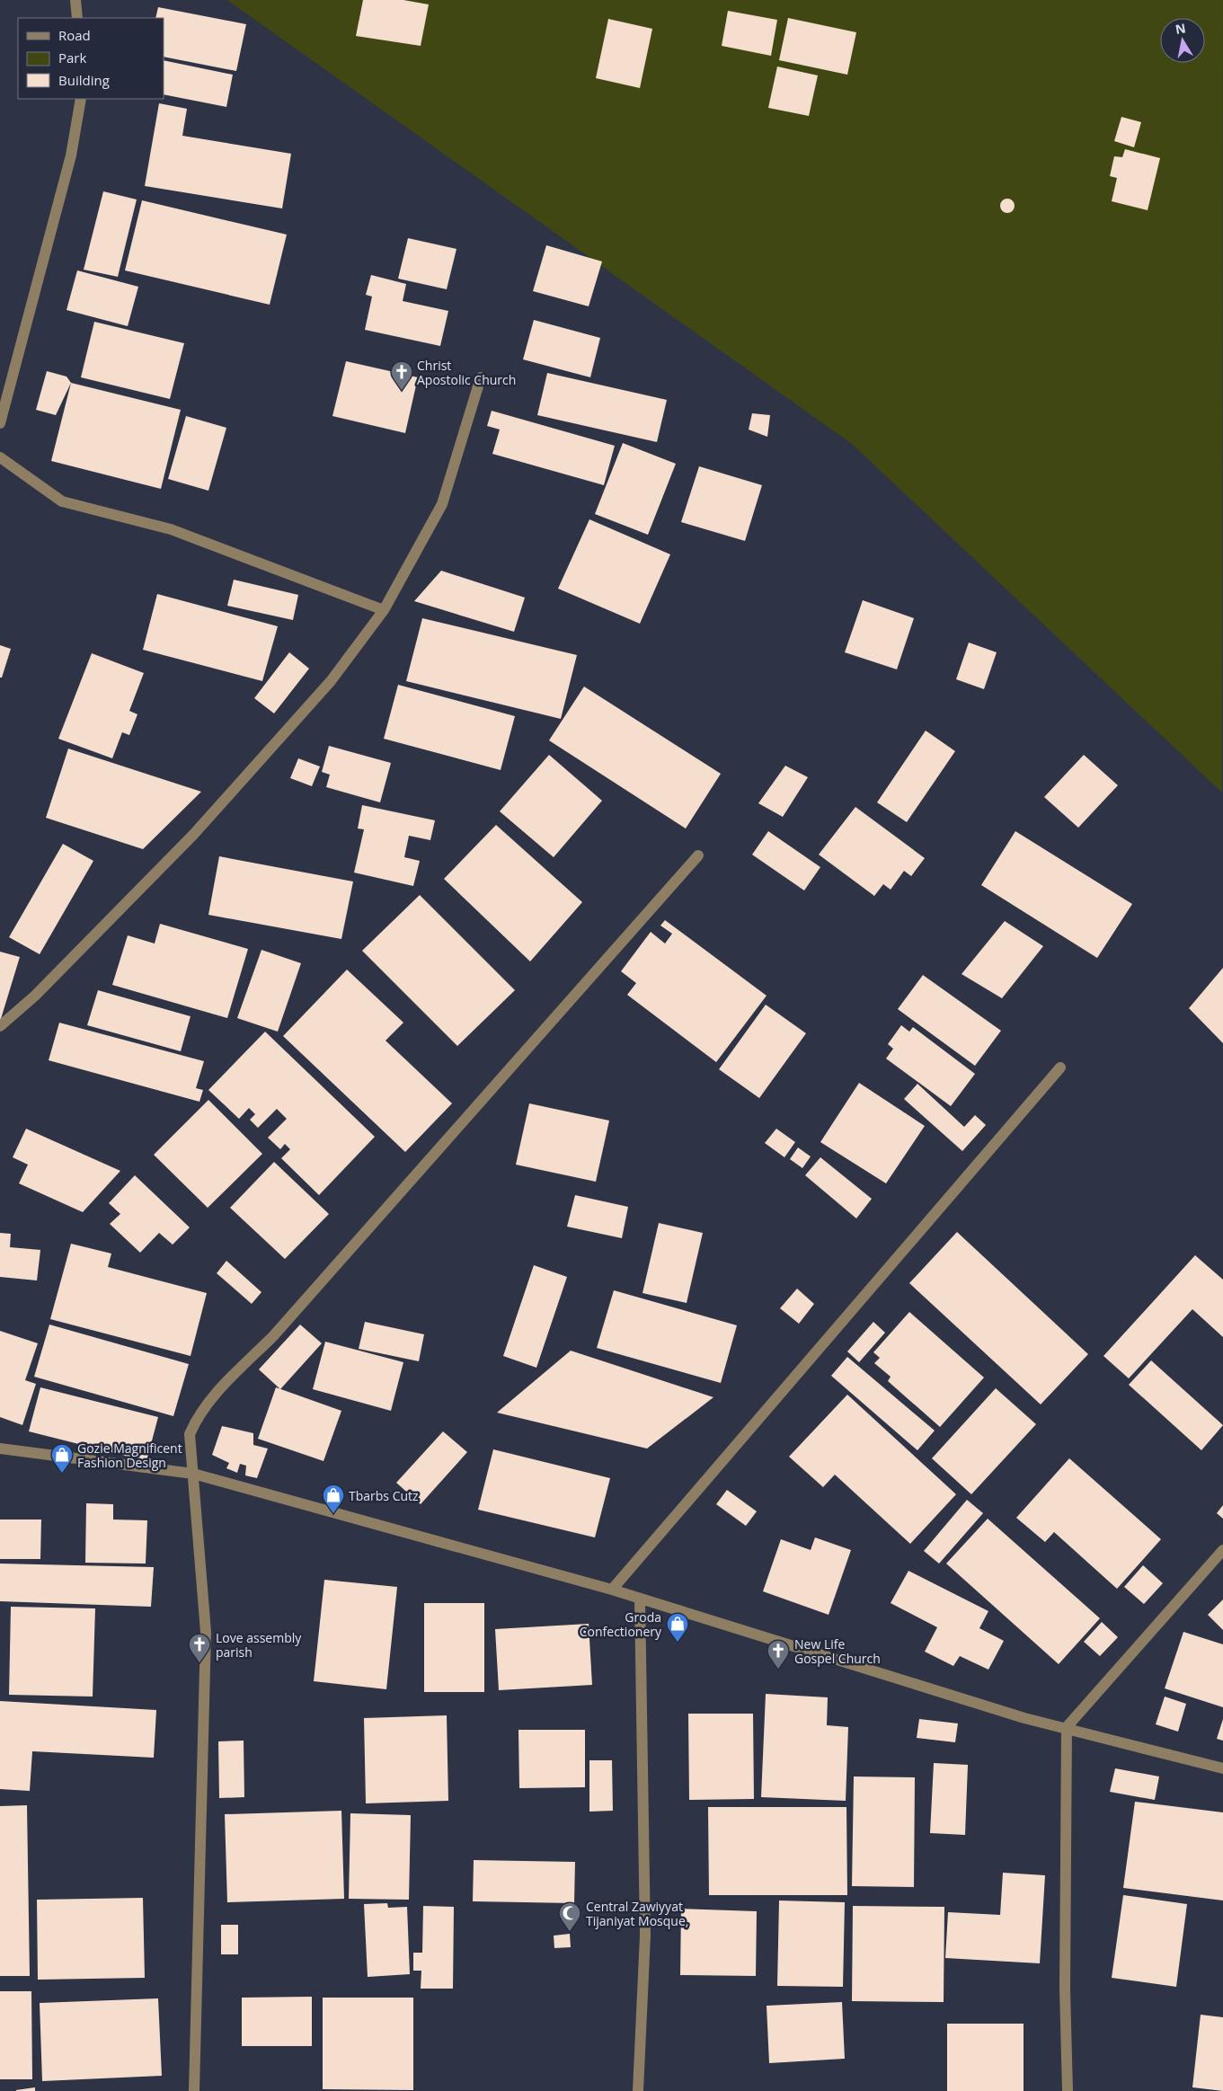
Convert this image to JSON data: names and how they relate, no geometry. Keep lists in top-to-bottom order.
{
  "places": {
    "church": ["Christ Apostolic Church", "Love assembly parish", "New Life Gospel Church"],
    "shop": ["Gozie Magnificent Fashion Design", "Tbarbs Cutz", "Groda Confectionery"],
    "mosque": ["Central Zawiyyat Tijaniyat Mosque,"]
  },
  "legend": ["Road", "Park", "Building"],
  "north": "top"
}
